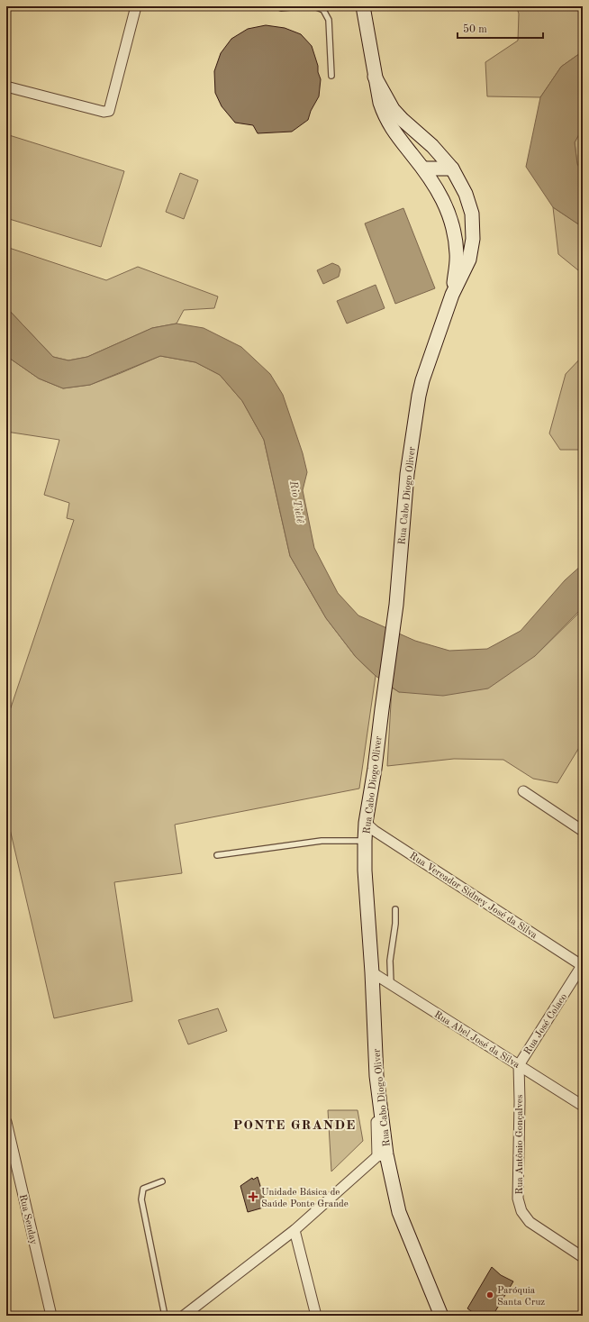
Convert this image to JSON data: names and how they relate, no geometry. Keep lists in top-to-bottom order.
{
  "streets": {
    "main road": ["Rua Cabo Diogo Oliver"],
    "street": [
      "Rua Vereador Sidney José da Silva",
      "Rua José Colaco",
      "Rua Abel José da Silva",
      "Rua Antônio Gonçalves",
      "Rua Senday"
    ]
  },
  "crossings": [
    ["Rua Cabo Diogo Oliver", "Rua Vereador Sidney José da Silva"],
    ["Rua Cabo Diogo Oliver", "Rua Abel José da Silva"],
    ["Rua Vereador Sidney José da Silva", "Rua José Colaco"],
    ["Rua José Colaco", "Rua Abel José da Silva"],
    ["Rua José Colaco", "Rua Antônio Gonçalves"],
    ["Rua Abel José da Silva", "Rua Antônio Gonçalves"]
  ],
  "districts": ["PONTE GRANDE"],
  "water": ["Rio Tietê"],
  "places": {
    "health": ["Unidade Básica de Saúde Ponte Grande"],
    "other": ["Paróquia Santa Cruz"]
  },
  "scale_bar": "50 m"
}
